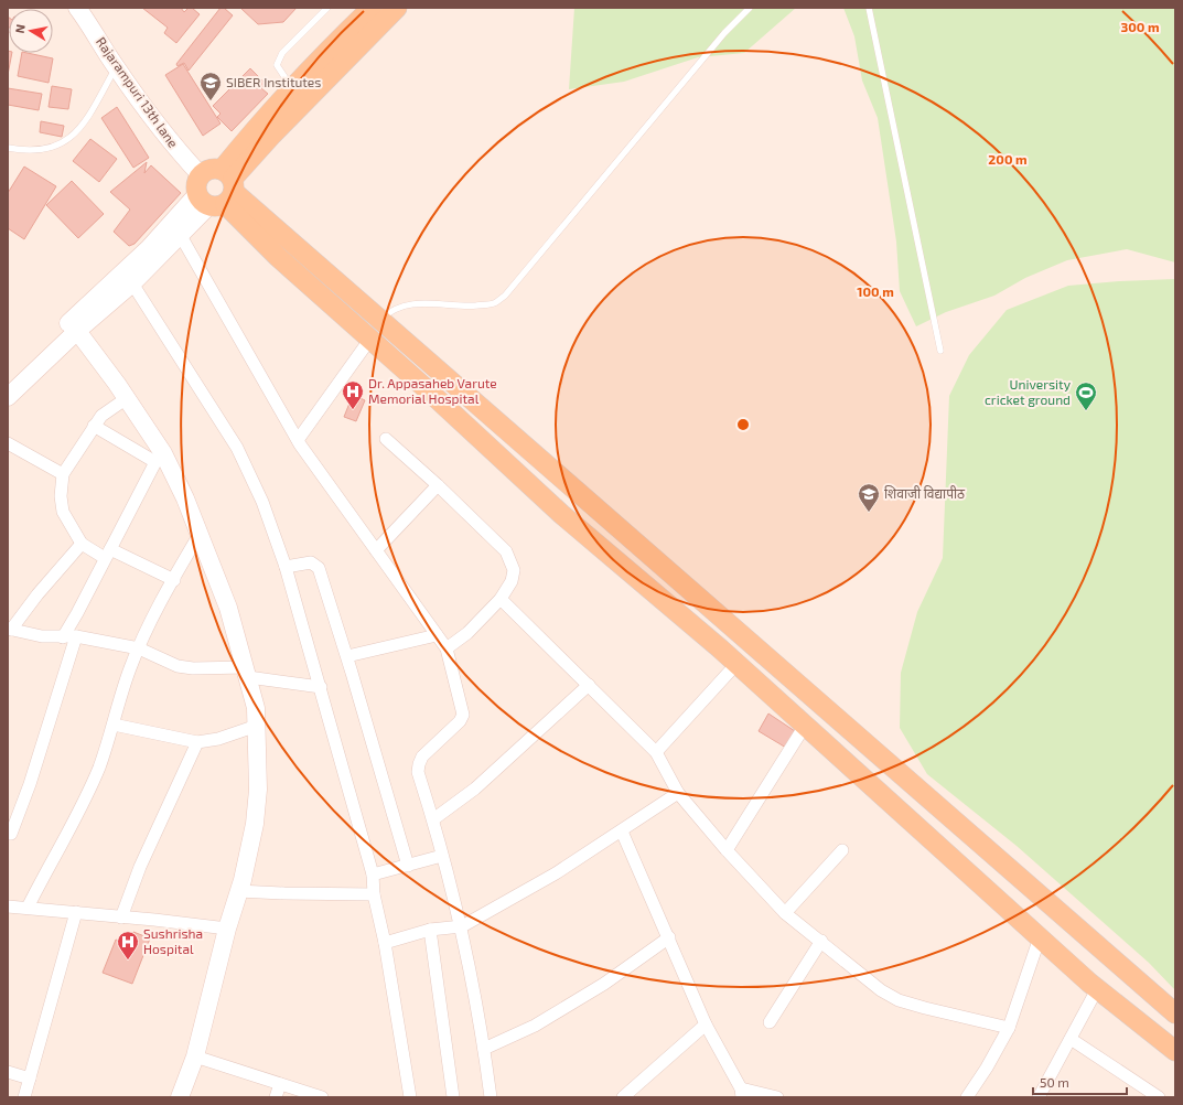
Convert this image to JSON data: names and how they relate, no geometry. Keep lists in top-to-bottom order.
{
  "streets": {
    "street": ["Rajarampuri 13th lane"]
  },
  "places": {
    "school or university": ["SIBER Institutes", "शिवाजी विद्यापीठ"],
    "hospital": ["Dr. Appasaheb Varute Memorial Hospital", "Sushrisha Hospital"],
    "sports": ["University cricket ground"]
  },
  "scale_bar": "50 m",
  "north": "left",
  "rings": ["300 m", "200 m", "100 m"]
}
